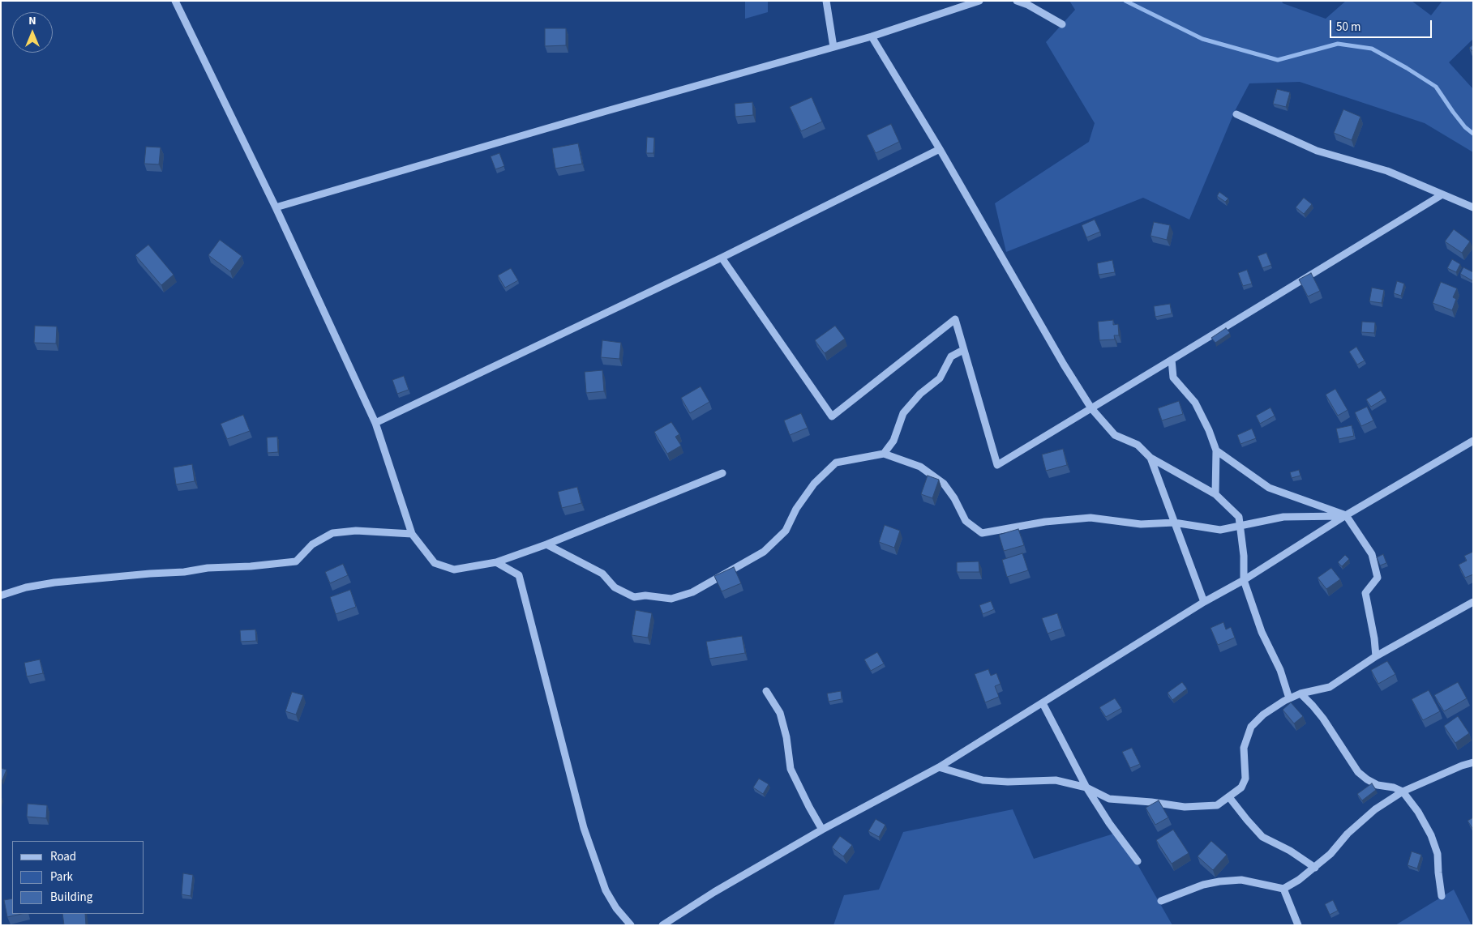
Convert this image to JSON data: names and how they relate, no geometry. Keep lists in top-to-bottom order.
{
  "legend": ["Road", "Park", "Building"],
  "scale_bar": "50 m",
  "north": "top"
}
